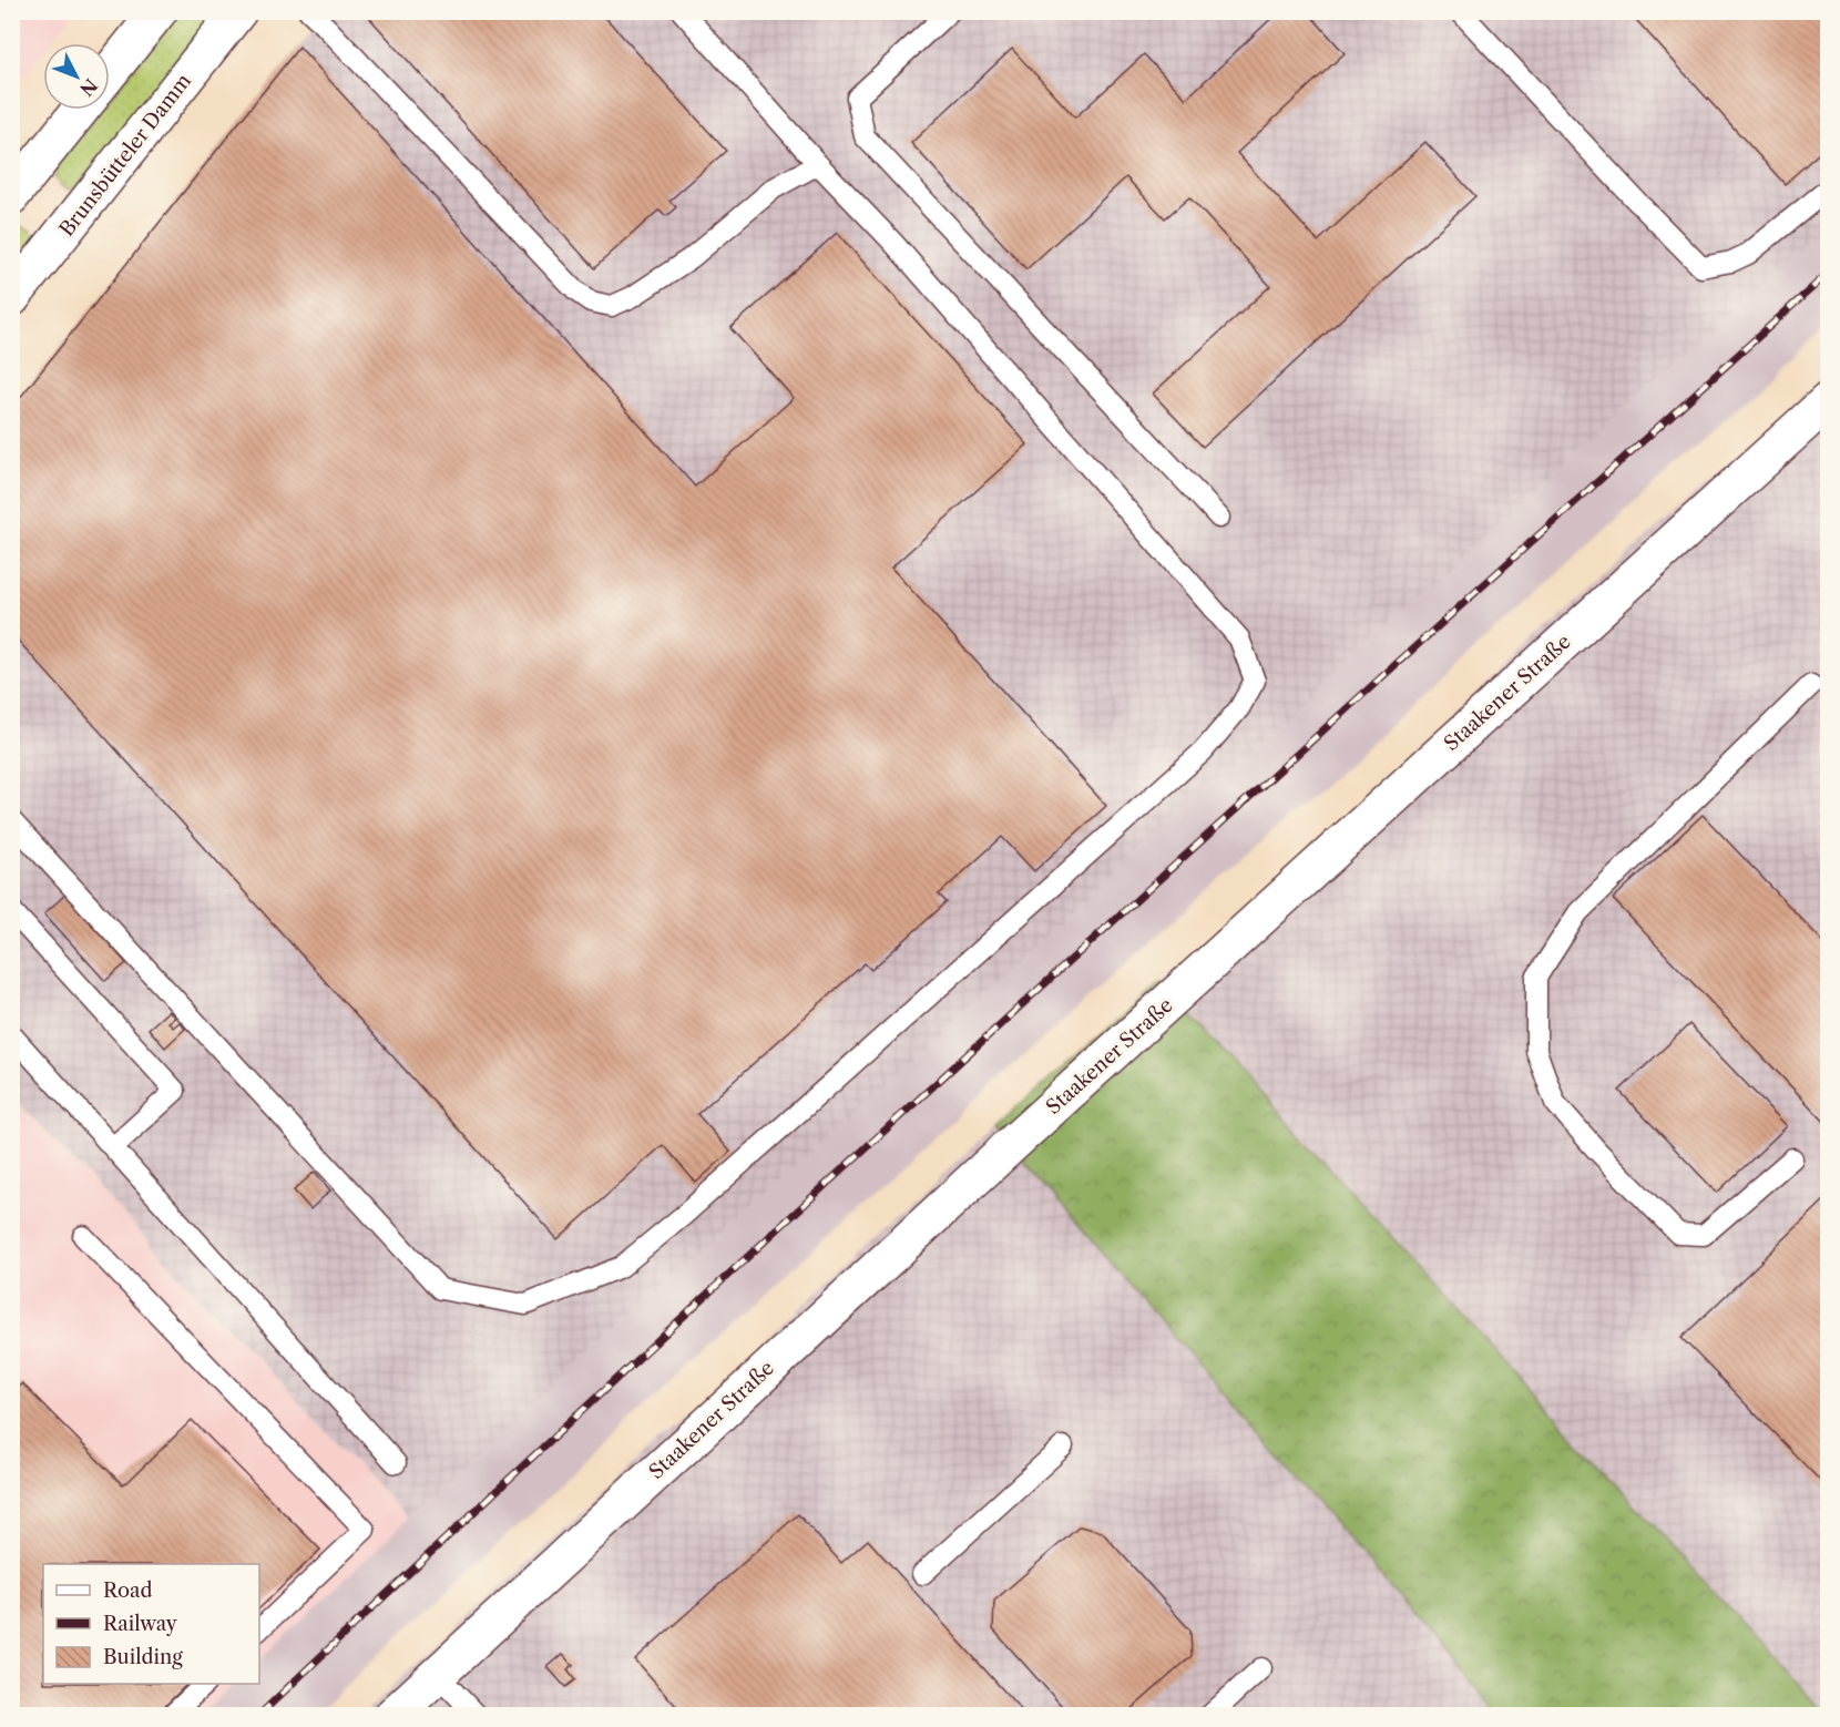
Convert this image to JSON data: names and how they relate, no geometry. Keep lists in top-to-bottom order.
{
  "streets": {
    "street": ["Brunsbütteler Damm", "Staakener Straße"]
  },
  "legend": ["Road", "Railway", "Building"],
  "north": "bottom right"
}
